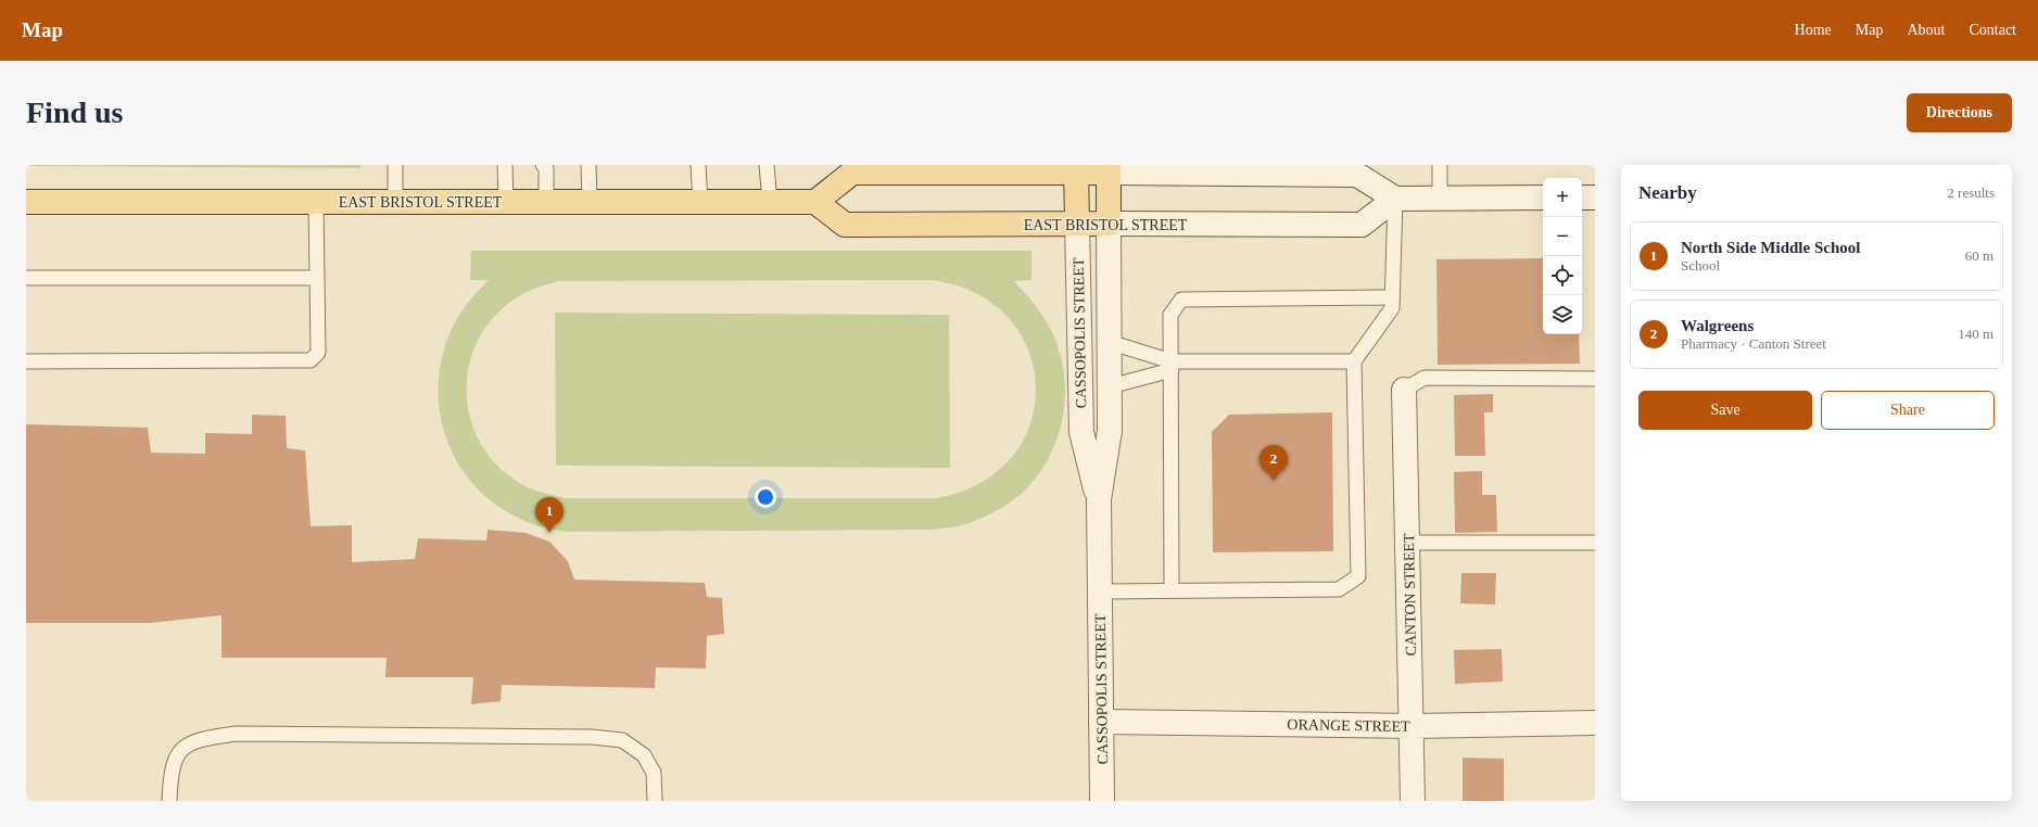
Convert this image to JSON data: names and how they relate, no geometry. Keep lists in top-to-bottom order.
{
  "streets": {
    "main road": ["EAST BRISTOL STREET", "CASSOPOLIS STREET"],
    "street": ["CANTON STREET", "ORANGE STREET"]
  },
  "crossings": [
    ["EAST BRISTOL STREET", "CASSOPOLIS STREET"],
    ["CASSOPOLIS STREET", "ORANGE STREET"],
    ["CANTON STREET", "ORANGE STREET"]
  ],
  "page": {
    "header": "Map",
    "nav": [
      "Home",
      "Map",
      "About",
      "Contact"
    ],
    "buttons": [
      "Directions",
      ["Save", "Share"]
    ],
    "title": "Find us",
    "heading": ["Nearby", "2 results"],
    "map_buttons": ["+", "−"],
    "list": [
      {
        "mark": "1",
        "name": "North Side Middle School",
        "note": "School",
        "value": "60 m"
      },
      {
        "mark": "2",
        "name": "Walgreens",
        "note": "Pharmacy · Canton Street",
        "value": "140 m"
      }
    ],
    "pins": ["2", "1"]
  }
}
